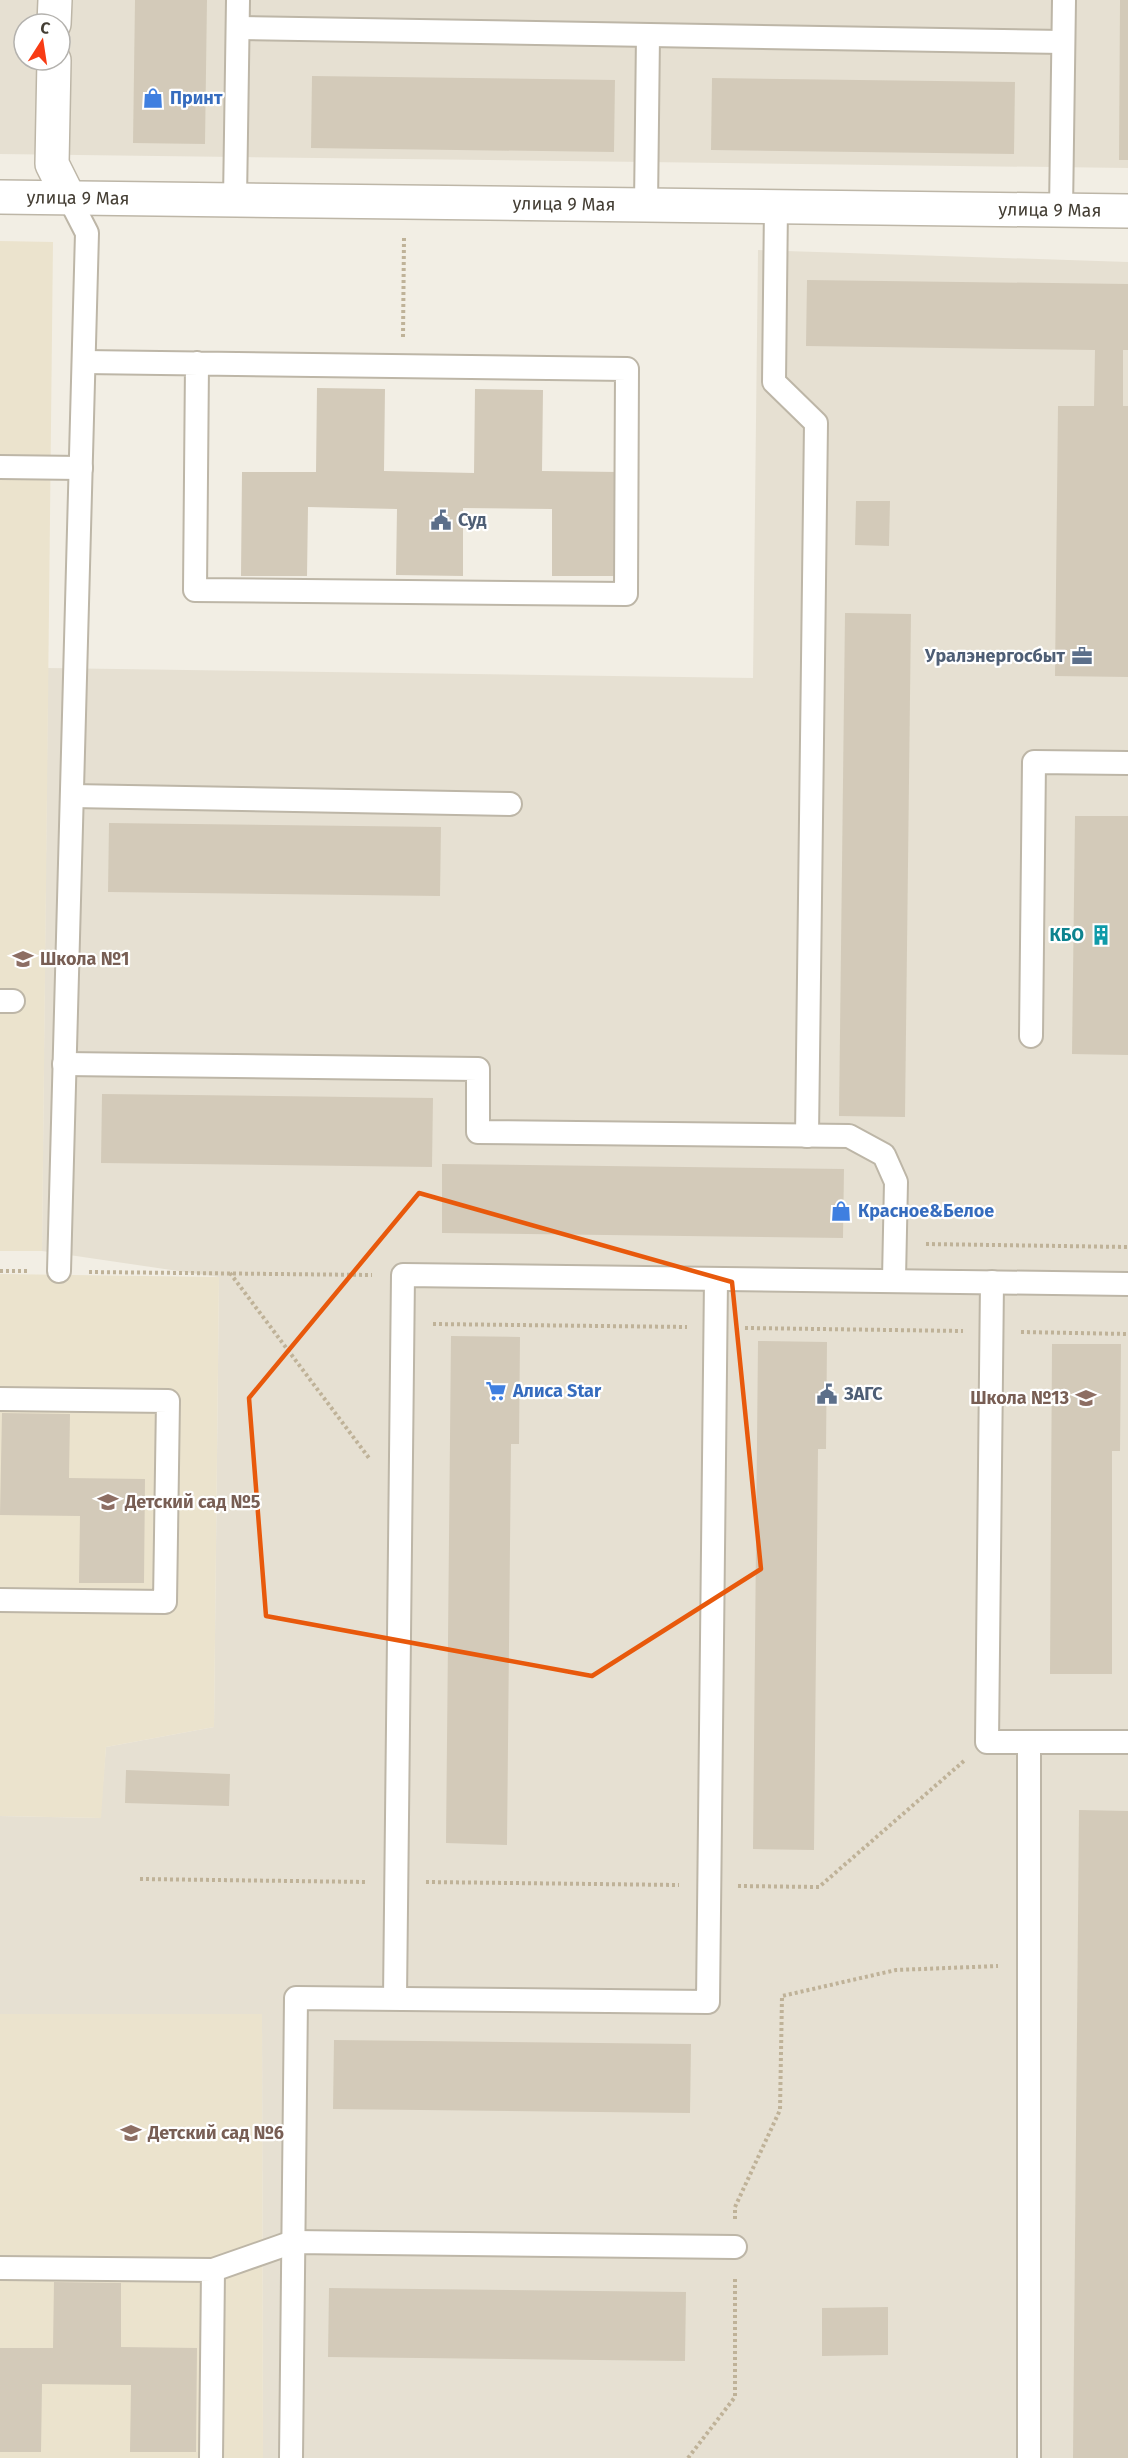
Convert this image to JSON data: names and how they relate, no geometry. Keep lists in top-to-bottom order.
{
  "streets": {
    "street": ["улица 9 Мая"]
  },
  "places": {
    "shop": ["Принт", "Красное&Белое"],
    "public building": ["Суд", "ЗАГС"],
    "office": ["Уралэнергосбыт"],
    "building": ["КБО"],
    "school or university": [
      "Школа №1",
      "Школа №13",
      "Детский сад №5",
      "Детский сад №6"
    ],
    "supermarket": ["Алиса Star"]
  },
  "north": "top"
}
